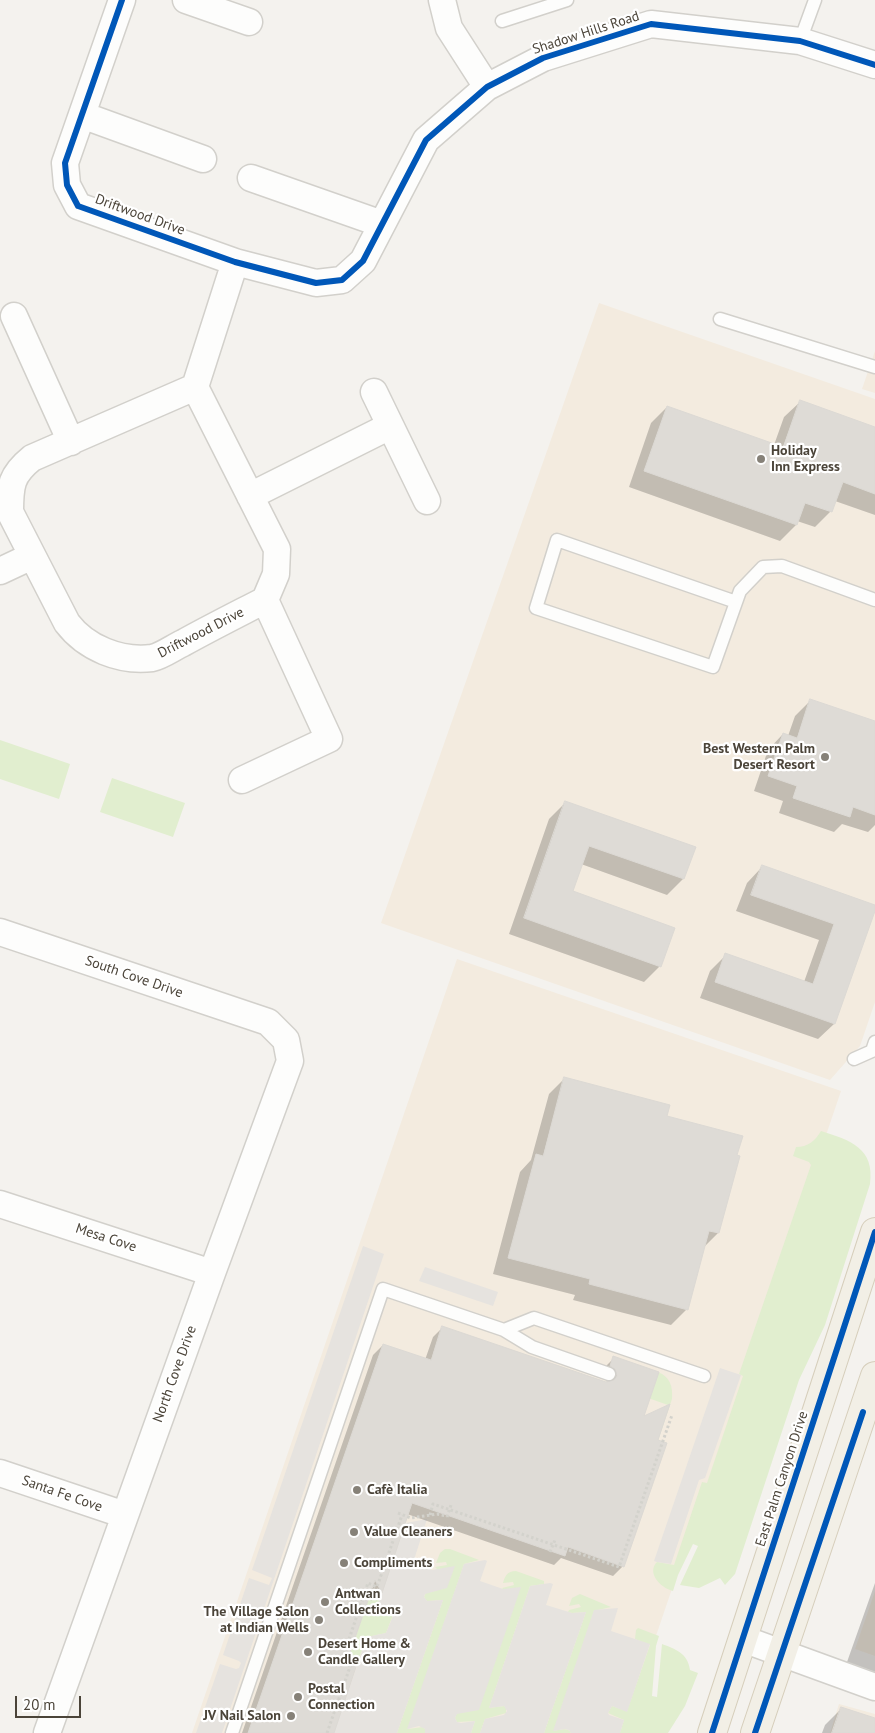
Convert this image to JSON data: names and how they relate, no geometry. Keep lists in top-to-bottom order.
{
  "streets": {
    "main road": ["East Palm Canyon Drive"],
    "street": [
      "Shadow Hills Road",
      "Driftwood Drive",
      "South Cove Drive",
      "Mesa Cove",
      "North Cove Drive",
      "Santa Fe Cove"
    ]
  },
  "crossings": [
    ["Shadow Hills Road", "Driftwood Drive"],
    ["South Cove Drive", "North Cove Drive"],
    ["Mesa Cove", "North Cove Drive"],
    ["North Cove Drive", "Santa Fe Cove"]
  ],
  "places": [
    "Holiday Inn Express",
    "Best Western Palm Desert Resort",
    "Cafè Italia",
    "Value Cleaners",
    "Compliments",
    "Antwan Collections",
    "The Village Salon at Indian Wells",
    "Desert Home & Candle Gallery",
    "Postal Connection",
    "JV Nail Salon"
  ],
  "scale_bar": "20 m"
}
